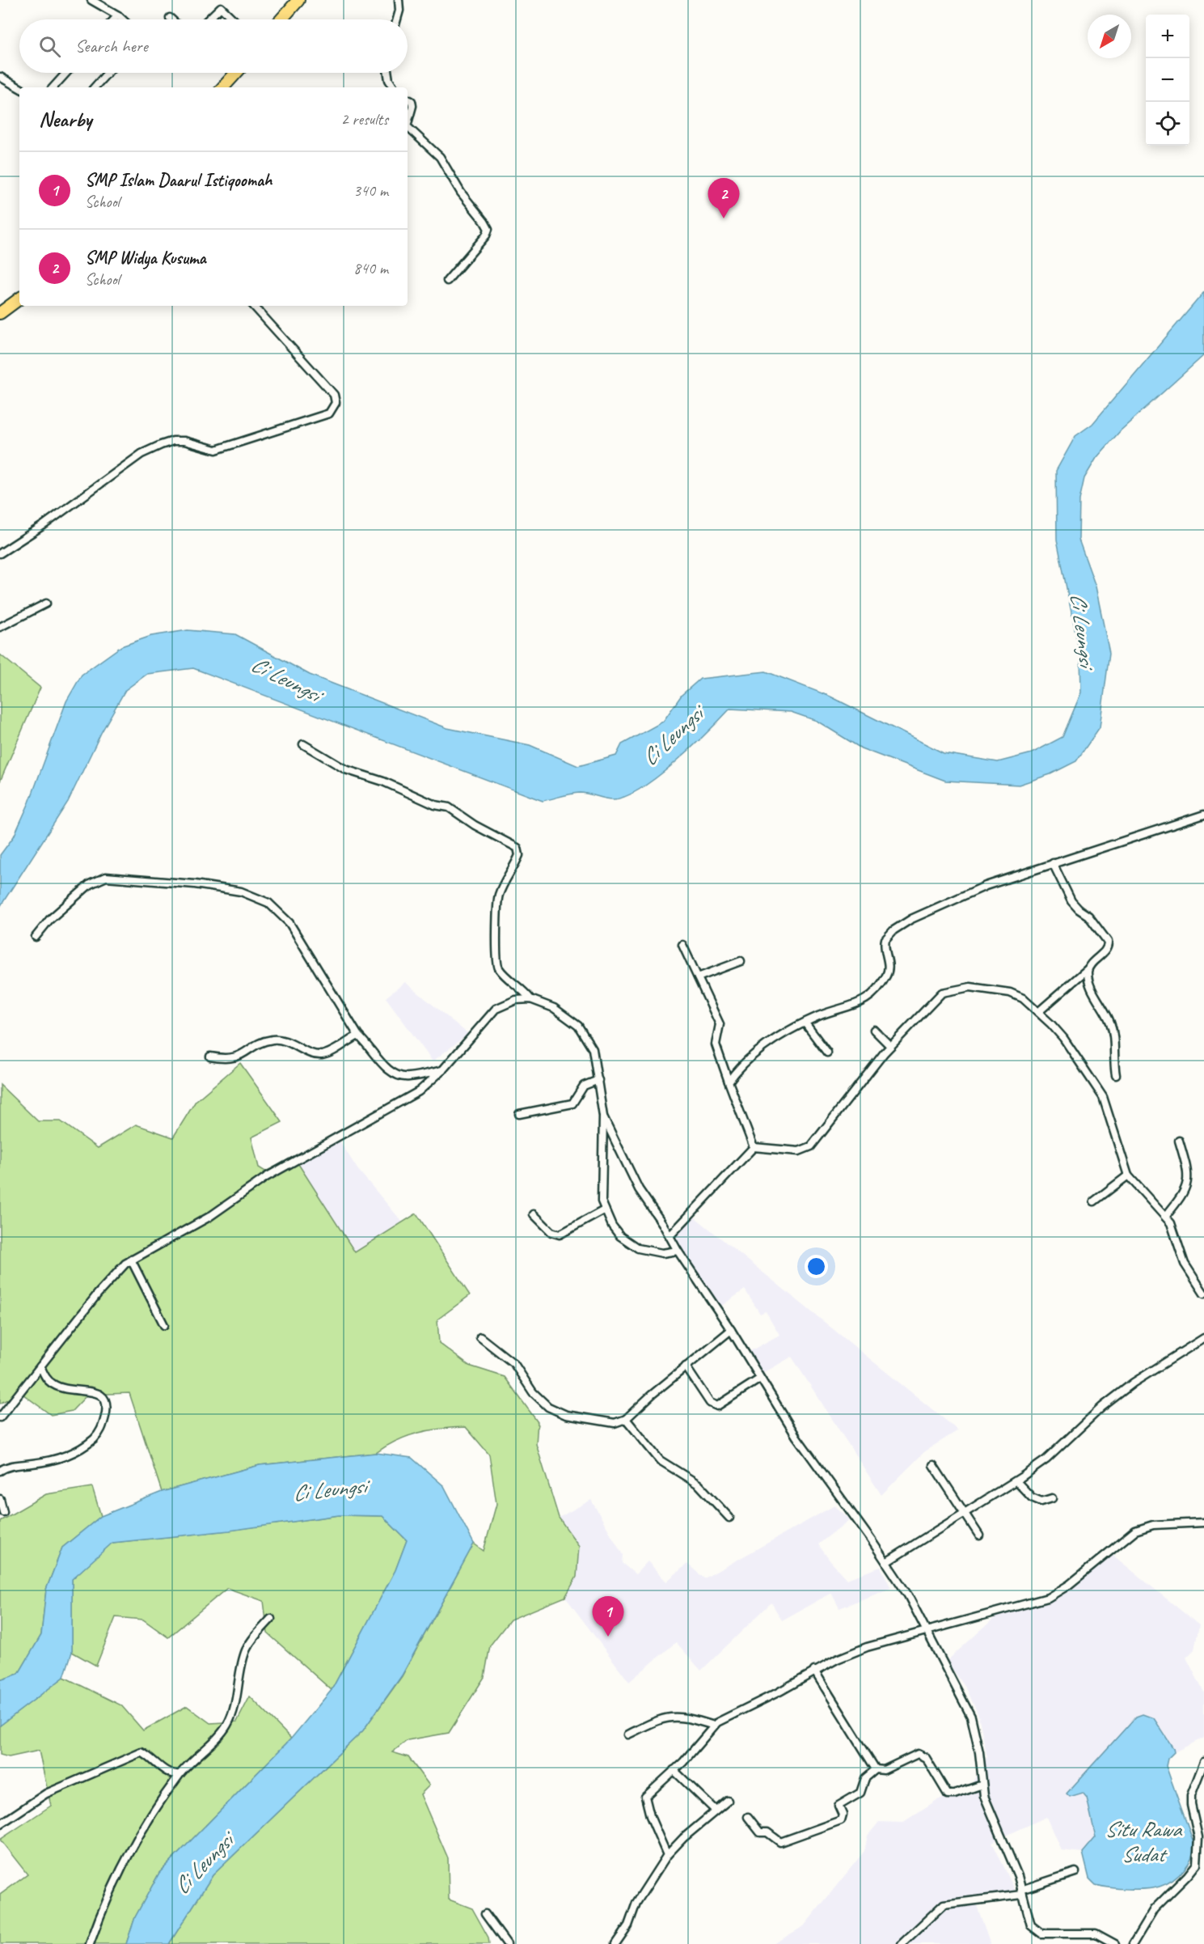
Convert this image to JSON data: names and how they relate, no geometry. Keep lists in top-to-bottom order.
{
  "water": ["Ci Leungsi", "Situ Rawa Sudat"],
  "north": "bottom left",
  "page": {
    "map_buttons": ["+", "−"],
    "search": "Search here",
    "heading": ["Nearby", "2 results"],
    "list": [
      {
        "mark": "1",
        "name": "SMP Islam Daarul Istiqoomah",
        "note": "School",
        "value": "340 m"
      },
      {
        "mark": "2",
        "name": "SMP Widya Kusuma",
        "note": "School",
        "value": "840 m"
      }
    ],
    "pins": ["2", "1"]
  }
}
